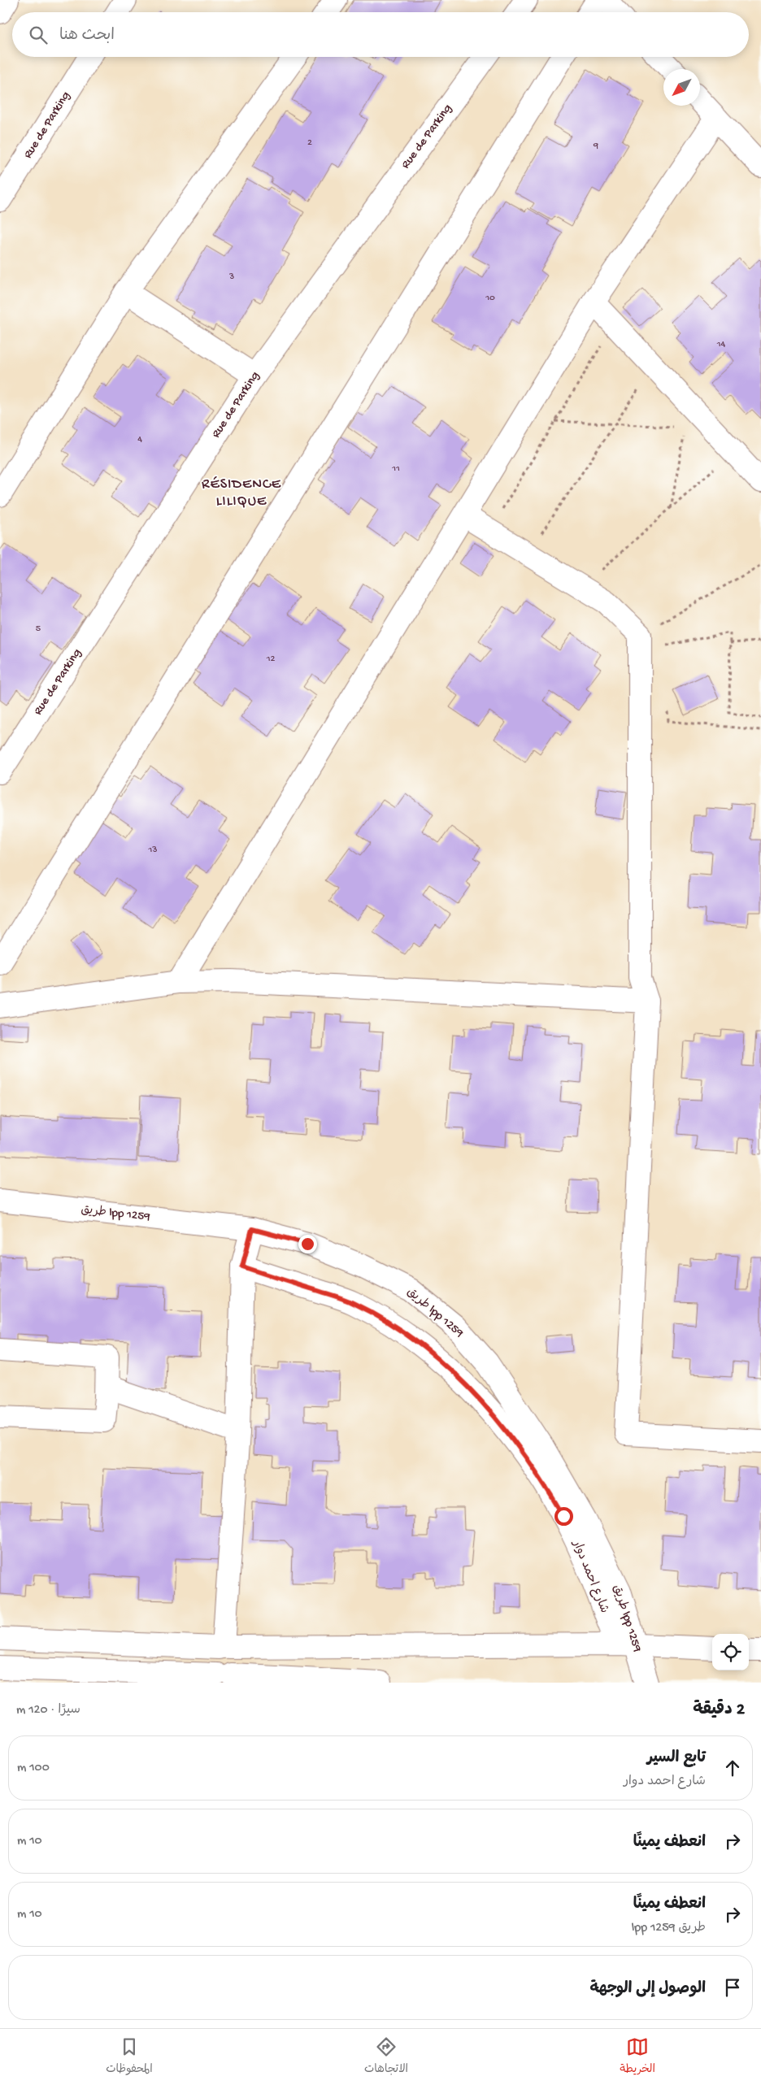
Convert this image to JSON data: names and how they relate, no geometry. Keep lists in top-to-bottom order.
{
  "streets": {
    "main road": ["Rue de Parking", "طريق lpp 1259", "شارع احمد دوار"]
  },
  "crossings": [
    ["طريق lpp 1259", "شارع احمد دوار"]
  ],
  "districts": ["RÉSIDENCE LILIQUE"],
  "house_numbers": [
    "2",
    "9",
    "3",
    "10",
    "14",
    "4",
    "11",
    "5",
    "12",
    "13"
  ],
  "north": "bottom left",
  "page": {
    "search": "ابحث هنا",
    "heading": ["2 دقيقة", "سيرًا · 120 m"],
    "list": [
      ["تابع السير", "شارع احمد دوار", "100 m"],
      ["انعطف يمينًا", "10 m"],
      ["انعطف يمينًا", "طريق lpp 1259", "10 m"],
      "الوصول إلى الوجهة"
    ],
    "nav": ["الخريطة", "الاتجاهات", "المحفوظات"]
  }
}
